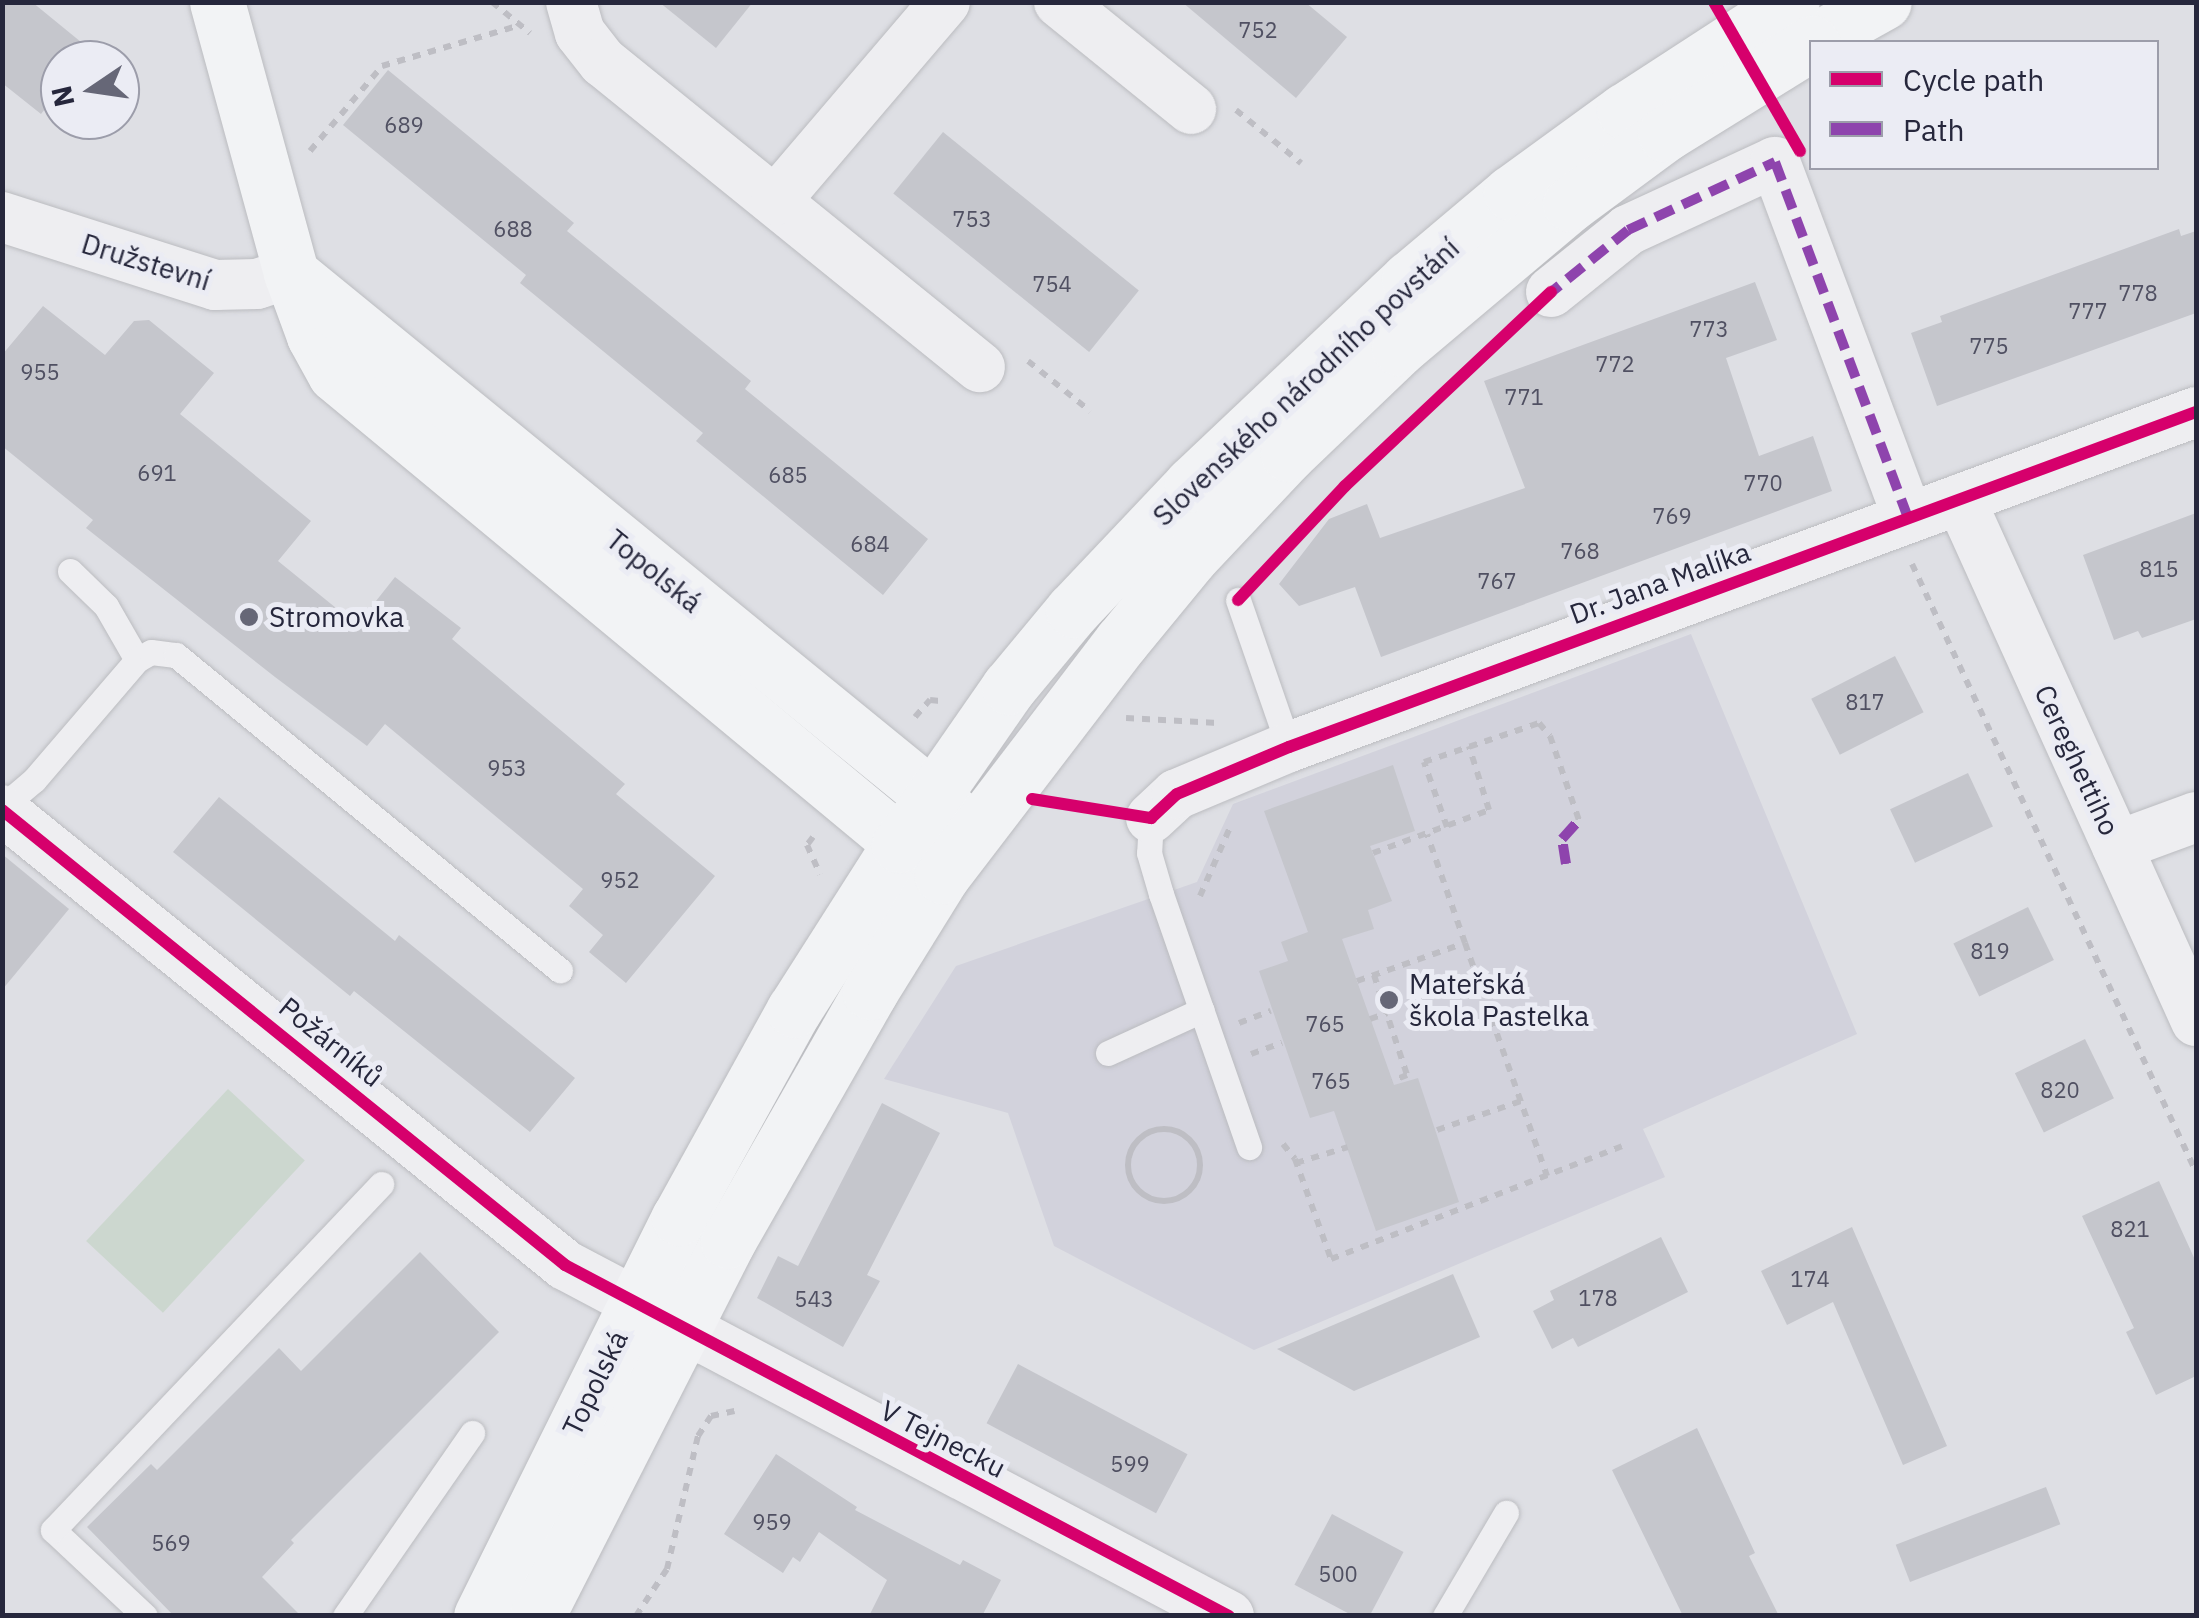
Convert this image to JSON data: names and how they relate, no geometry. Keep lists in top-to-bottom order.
{
  "streets": {
    "main road": ["Slovenského národního povstání", "Topolská"],
    "street": [
      "Družstevní",
      "Dr. Jana Malíka",
      "Cereghettiho",
      "Požárníků",
      "V Tejnecku"
    ]
  },
  "crossings": [
    ["Družstevní", "Topolská"],
    ["Slovenského národního povstání", "Topolská"],
    ["Topolská", "Požárníků"],
    ["Topolská", "V Tejnecku"],
    ["Dr. Jana Malíka", "Cereghettiho"],
    ["Požárníků", "V Tejnecku"]
  ],
  "places": ["Stromovka", "Mateřská škola Pastelka"],
  "house_numbers": [
    "752",
    "689",
    "753",
    "688",
    "754",
    "778",
    "777",
    "773",
    "775",
    "772",
    "955",
    "771",
    "691",
    "685",
    "770",
    "769",
    "684",
    "768",
    "815",
    "767",
    "817",
    "953",
    "952",
    "819",
    "765",
    "765",
    "820",
    "821",
    "174",
    "178",
    "543",
    "599",
    "959",
    "569",
    "500"
  ],
  "legend": ["Cycle path", "Path"],
  "north": "left"
}
